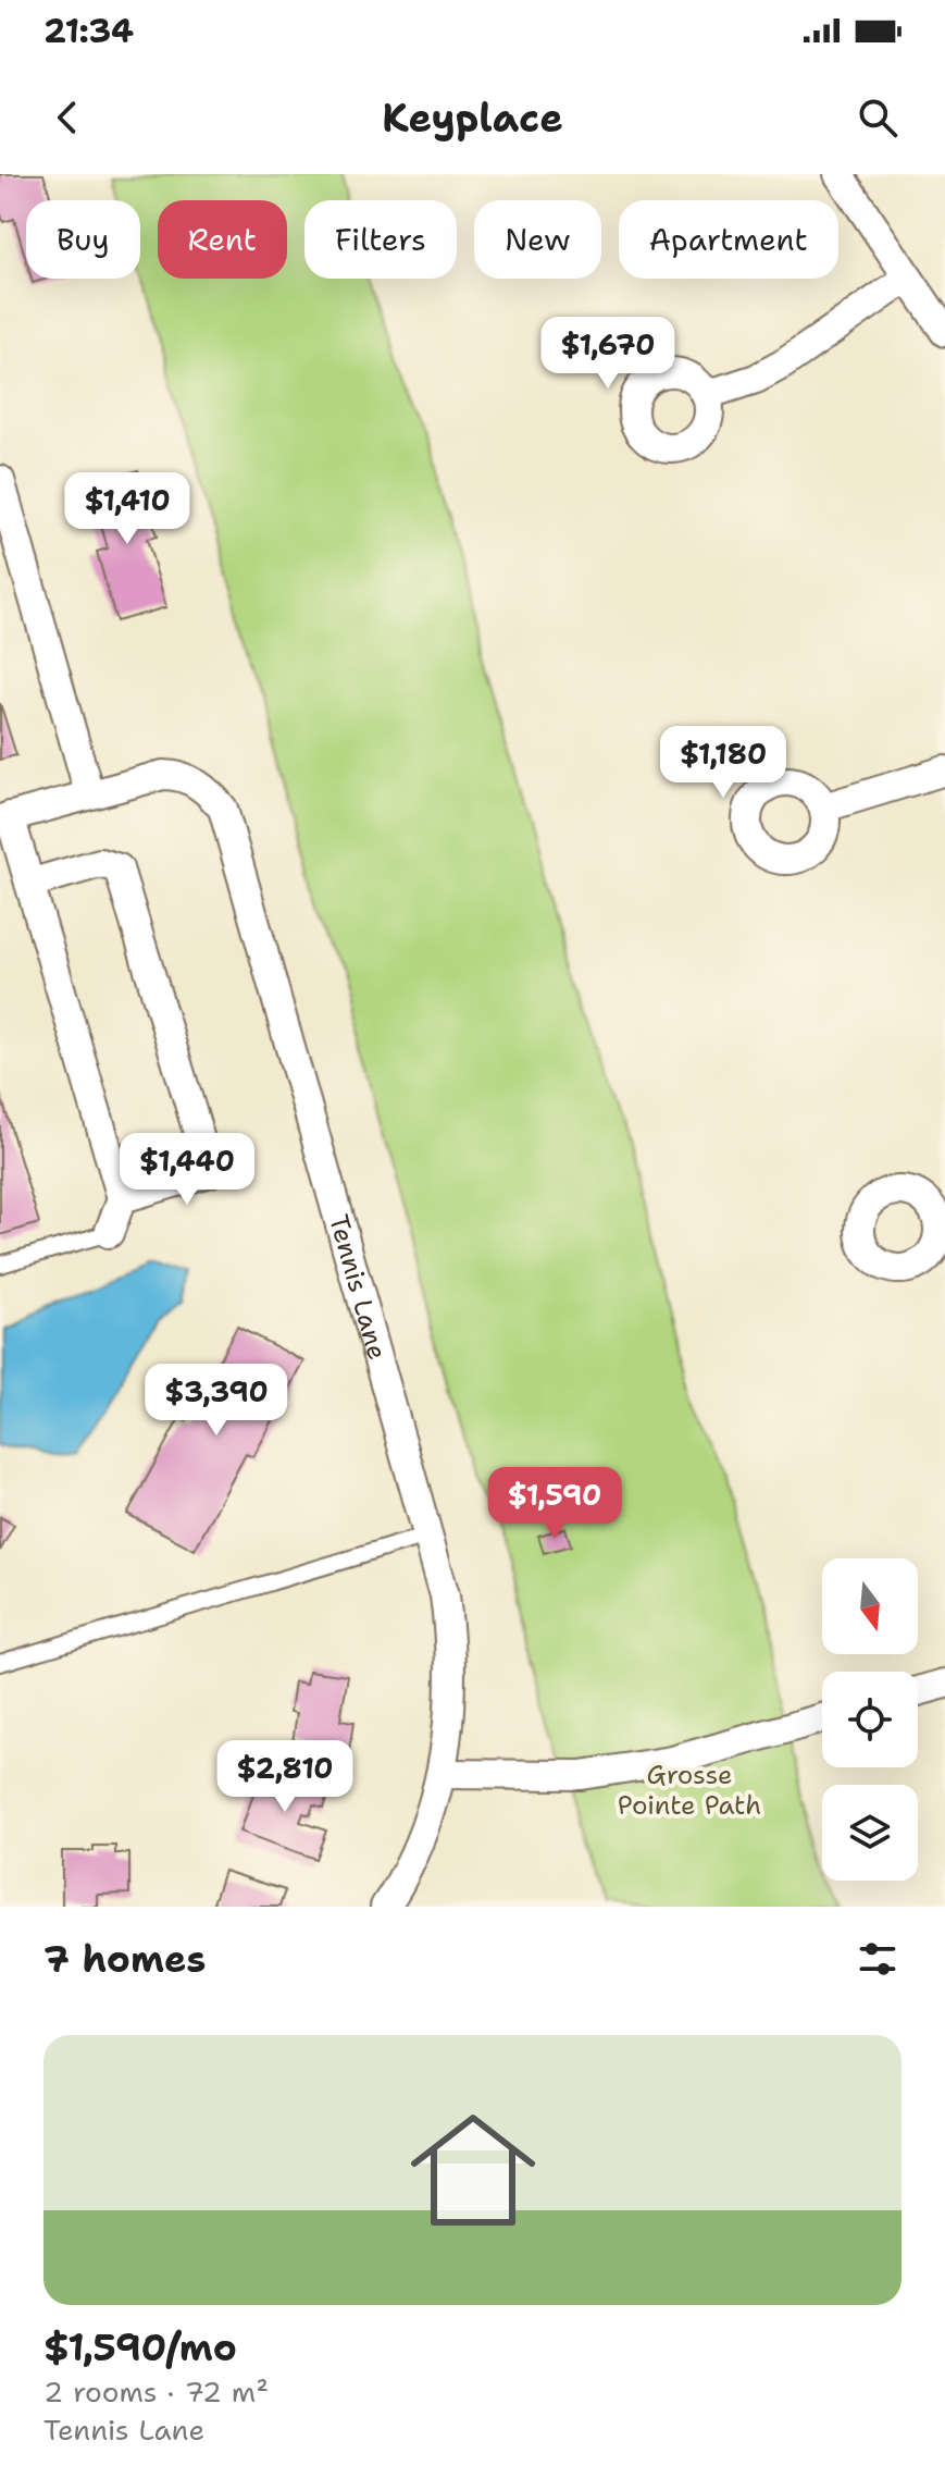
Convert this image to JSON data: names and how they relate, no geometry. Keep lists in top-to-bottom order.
{
  "streets": {
    "street": ["Tennis Lane"]
  },
  "parks": ["Grosse Pointe Path"],
  "north": "bottom",
  "page": {
    "status": "21:34",
    "header": "Keyplace",
    "chip": [
      "Buy",
      "Rent",
      "Filters",
      "New",
      "Apartment"
    ],
    "price": [
      "$1,670",
      "$1,410",
      "$1,180",
      "$1,440",
      "$3,390",
      "$1,590",
      "$2,810"
    ],
    "heading": "7 homes",
    "list": [
      {
        "name": "$1,590/mo",
        "note": "2 rooms · 72 m² · Tennis Lane"
      }
    ]
  }
}
